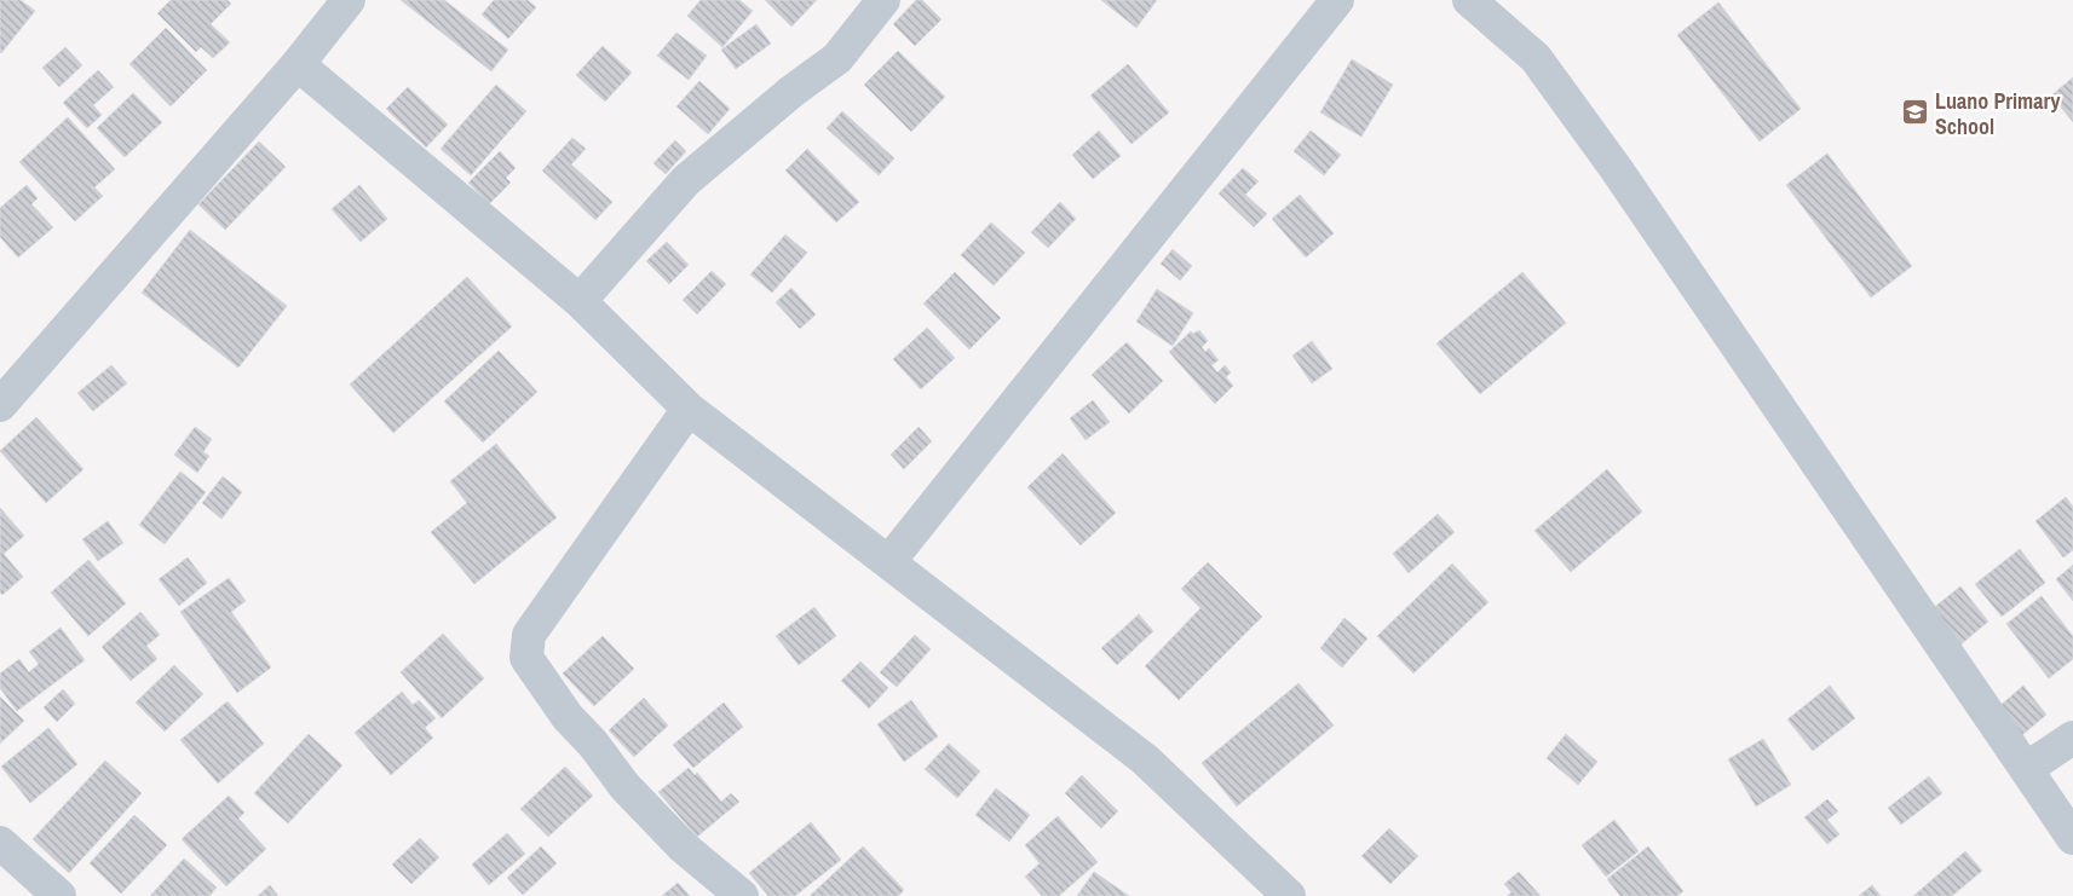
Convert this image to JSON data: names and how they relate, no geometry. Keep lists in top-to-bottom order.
{
  "places": {
    "school or university": ["Luano Primary School"]
  }
}
